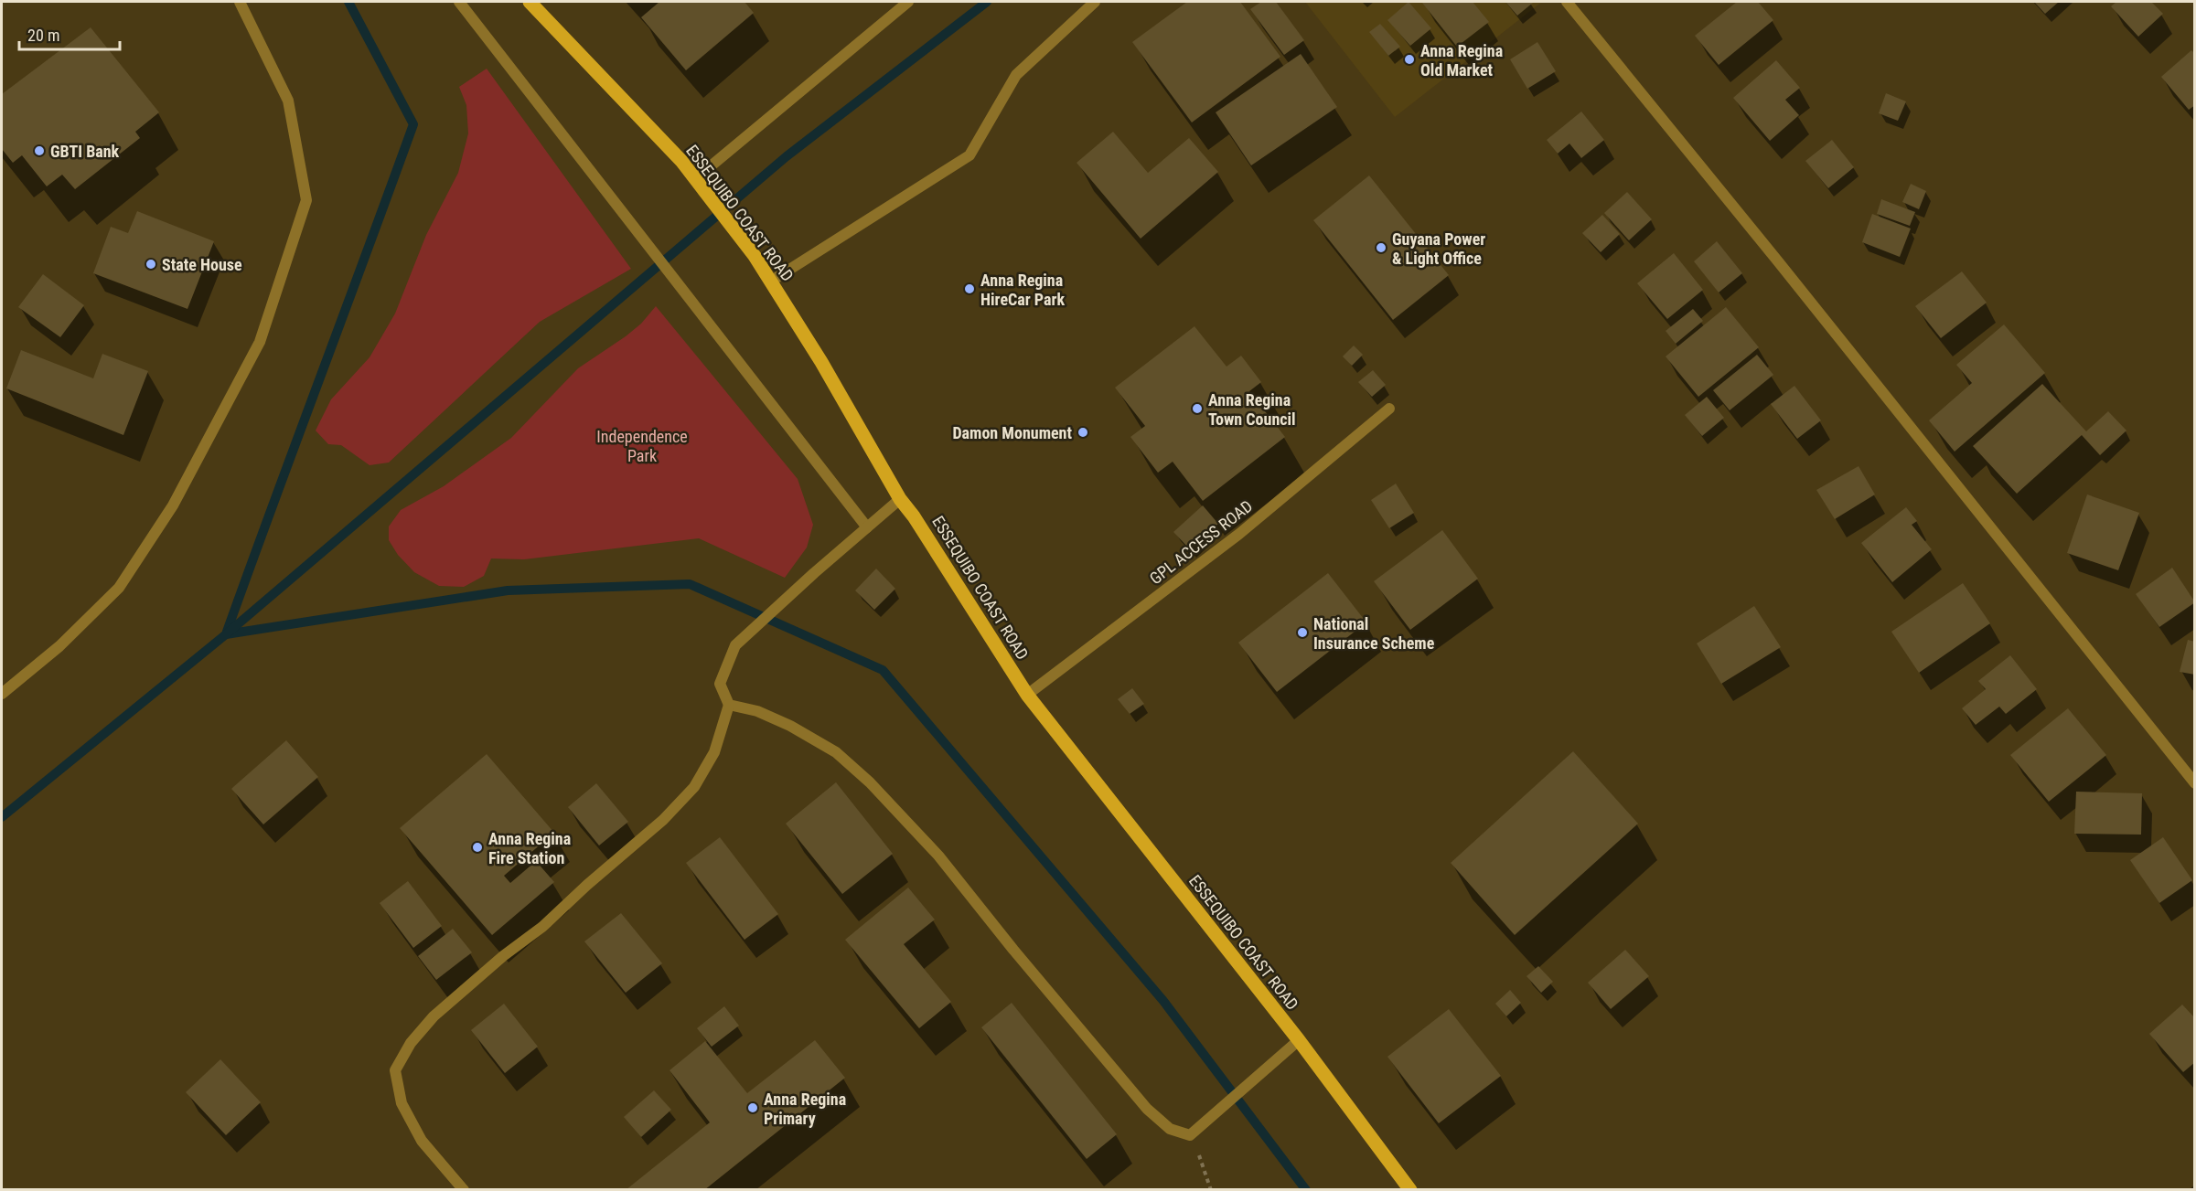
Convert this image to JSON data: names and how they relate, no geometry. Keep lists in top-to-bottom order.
{
  "streets": {
    "main road": ["ESSEQUIBO COAST ROAD"],
    "street": ["GPL ACCESS ROAD"]
  },
  "crossings": [
    ["ESSEQUIBO COAST ROAD", "GPL ACCESS ROAD"]
  ],
  "parks": ["Independence Park"],
  "places": [
    "Anna Regina Old Market",
    "GBTI Bank",
    "Guyana Power & Light Office",
    "State House",
    "Anna Regina HireCar Park",
    "Anna Regina Town Council",
    "Damon Monument",
    "National Insurance Scheme",
    "Anna Regina Fire Station",
    "Anna Regina Primary"
  ],
  "scale_bar": "20 m"
}
